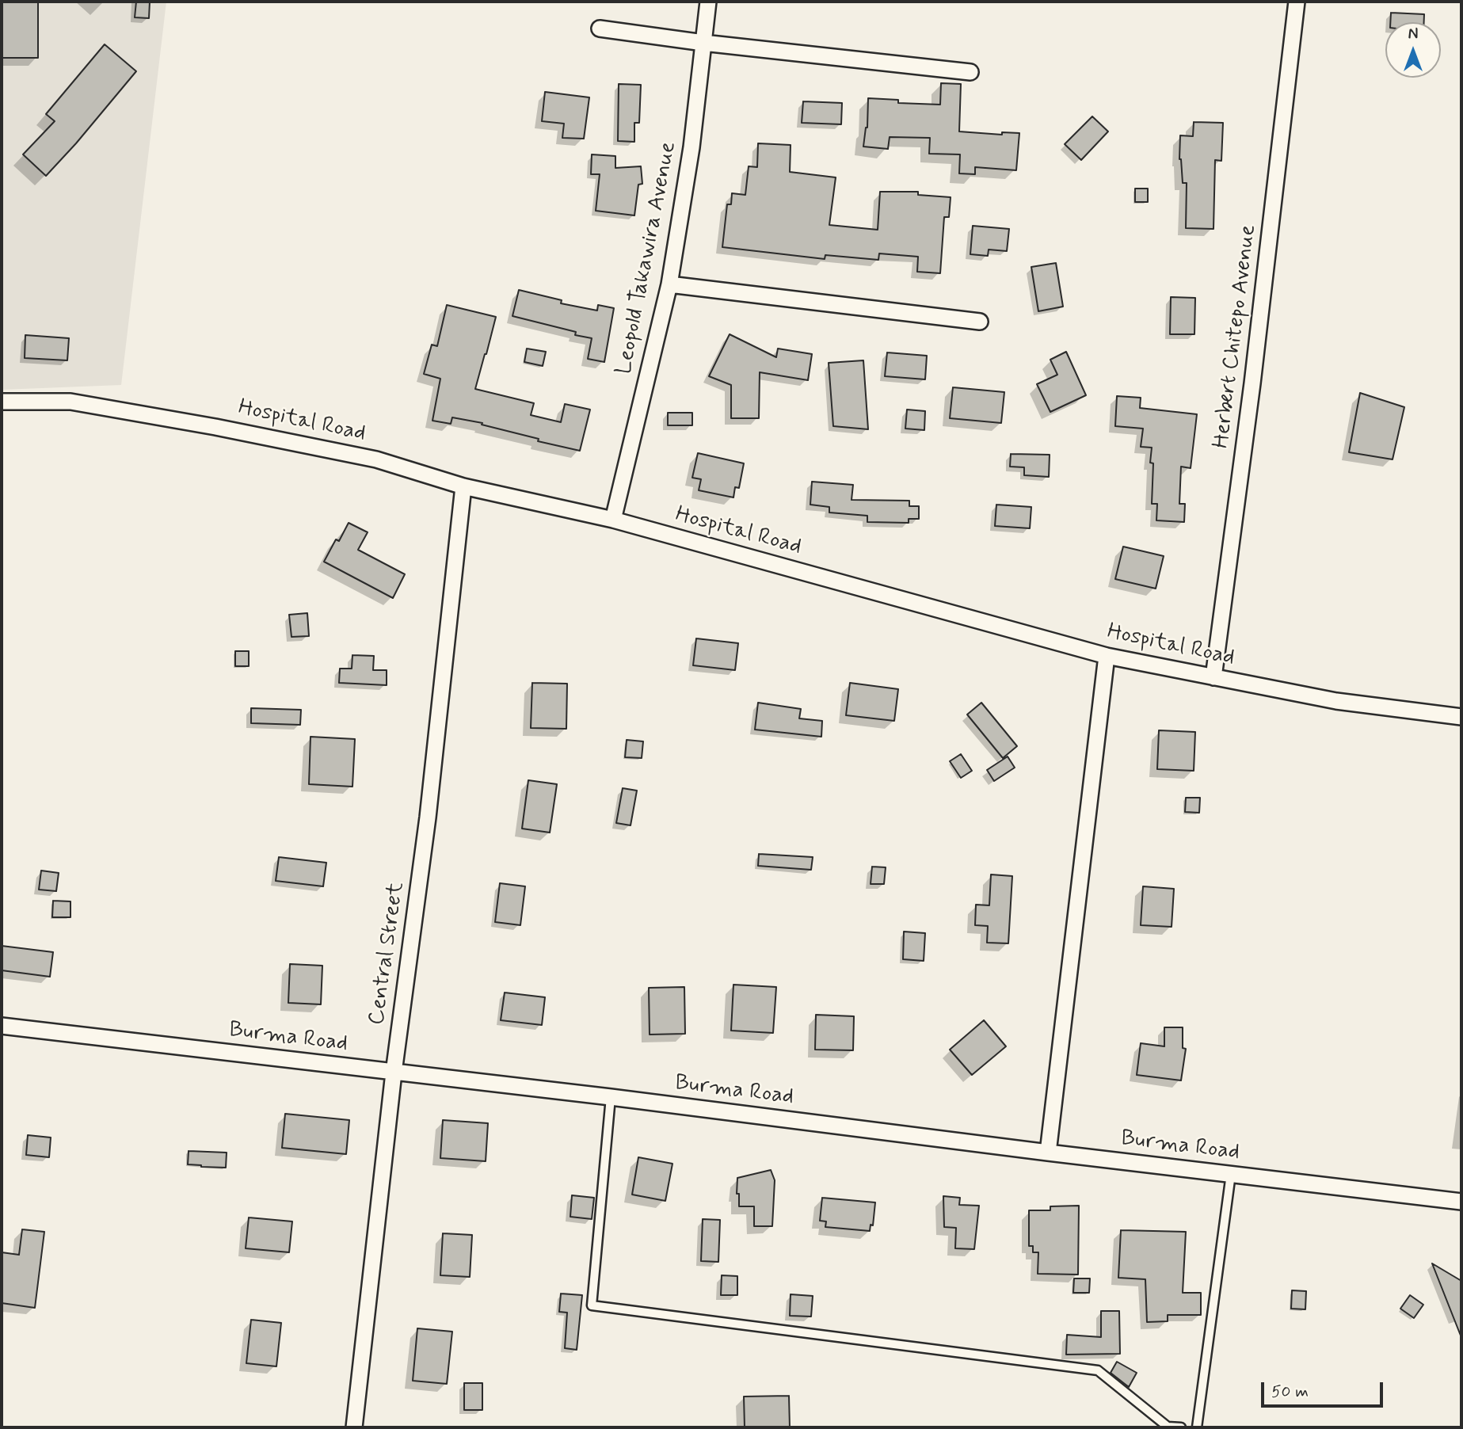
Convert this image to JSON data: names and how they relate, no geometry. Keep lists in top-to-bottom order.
{
  "streets": {
    "street": [
      "Leopold Takawira Avenue",
      "Herbert Chitepo Avenue",
      "Hospital Road",
      "Central Street",
      "Burma Road"
    ]
  },
  "crossings": [
    ["Leopold Takawira Avenue", "Hospital Road"],
    ["Herbert Chitepo Avenue", "Hospital Road"],
    ["Hospital Road", "Central Street"],
    ["Central Street", "Burma Road"]
  ],
  "scale_bar": "50 m",
  "north": "top"
}
